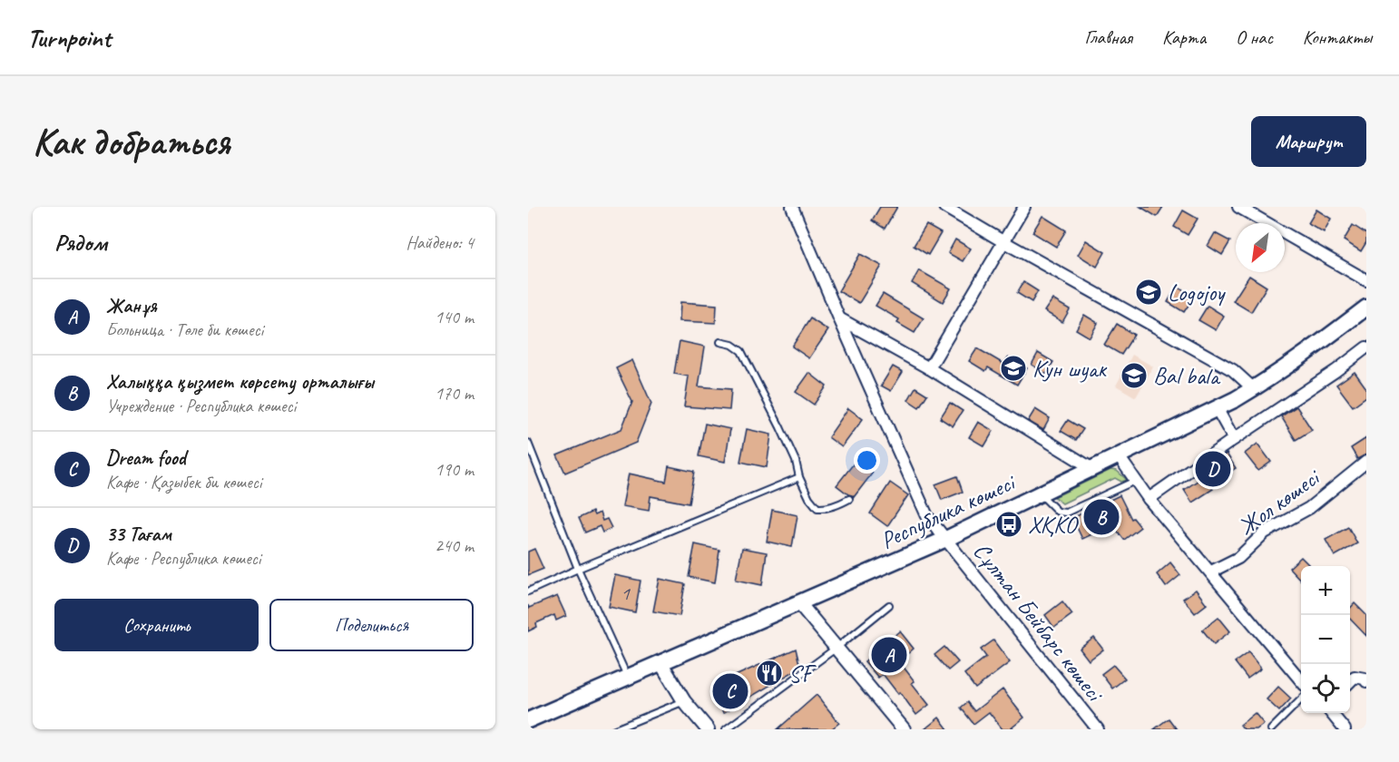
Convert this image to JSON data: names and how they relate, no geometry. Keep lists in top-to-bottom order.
{
  "streets": {
    "main road": ["Республика көшесі"],
    "street": ["Жол көшесі", "Сұлтан Бейбарс көшесі"]
  },
  "crossings": [
    ["Республика көшесі", "Сұлтан Бейбарс көшесі"]
  ],
  "places": {
    "school or university": ["Logojoy", "Кун шуак", "Bal bala"],
    "bus stop": ["ХҚКО"],
    "restaurant": ["SF"]
  },
  "house_numbers": ["1"],
  "north": "bottom left",
  "page": {
    "header": "Turnpoint",
    "nav": [
      "Главная",
      "Карта",
      "О нас",
      "Контакты"
    ],
    "buttons": [
      "Маршрут",
      ["Сохранить", "Поделиться"]
    ],
    "title": "Как добраться",
    "heading": ["Рядом", "Найдено: 4"],
    "list": [
      {
        "mark": "A",
        "name": "Жанұя",
        "note": "Больница · Төле би көшесі",
        "value": "140 m"
      },
      {
        "mark": "B",
        "name": "Халыққа қызмет көрсету орталығы",
        "note": "Учреждение · Республика көшесі",
        "value": "170 m"
      },
      {
        "mark": "C",
        "name": "Dream food",
        "note": "Кафе · Қазыбек би көшесі",
        "value": "190 m"
      },
      {
        "mark": "D",
        "name": "33 Тағам",
        "note": "Кафе · Республика көшесі",
        "value": "240 m"
      }
    ],
    "pins": [
      "D",
      "B",
      "A",
      "C"
    ],
    "map_buttons": ["+", "−"]
  }
}
